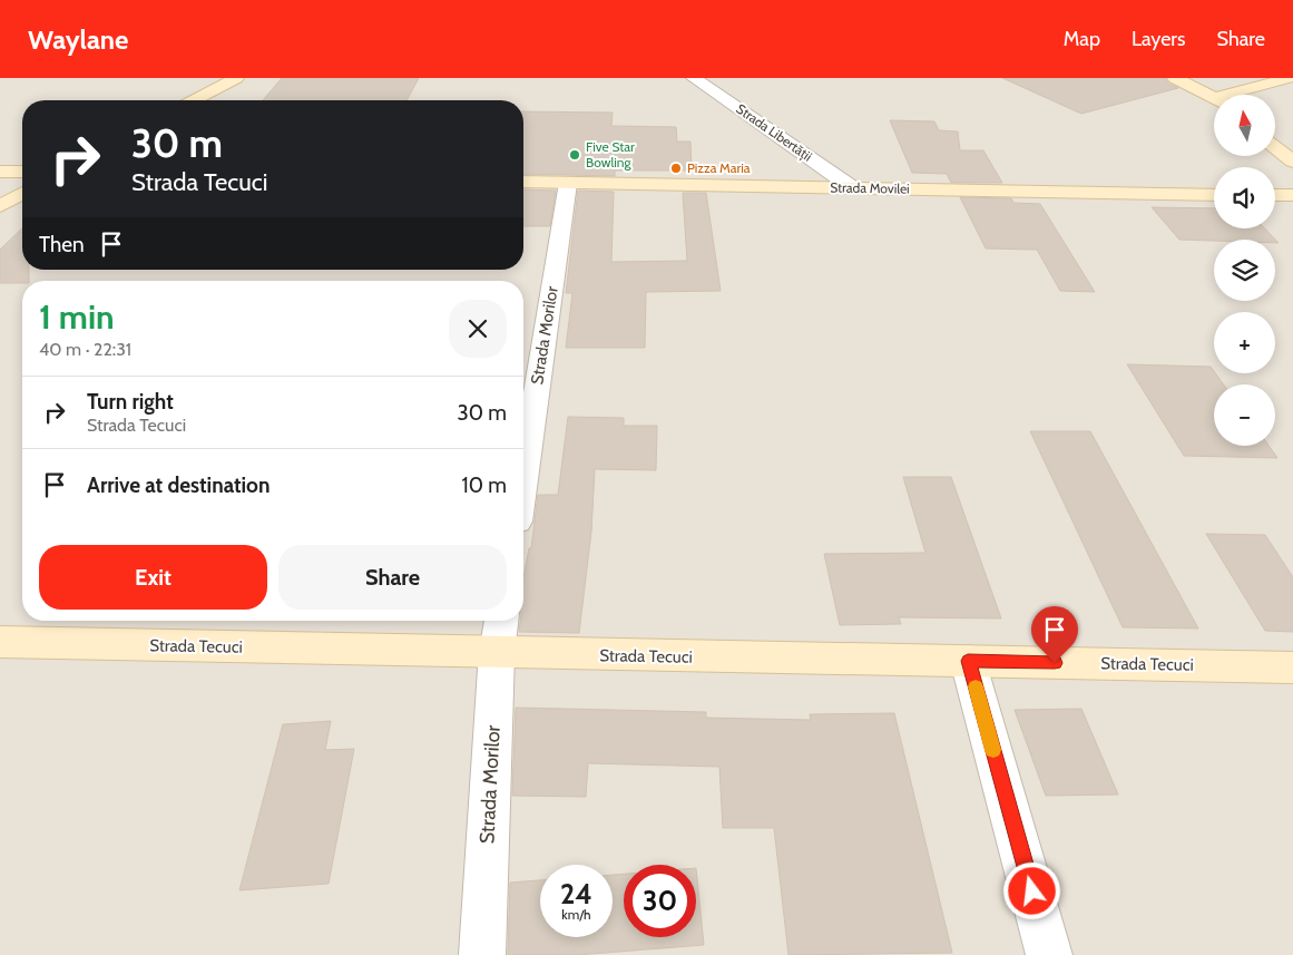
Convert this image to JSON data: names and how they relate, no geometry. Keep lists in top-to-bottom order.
{
  "streets": {
    "street": [
      "Strada Libertății",
      "Strada Movilei",
      "Strada Morilor",
      "Strada Tecuci"
    ]
  },
  "crossings": [
    ["Strada Libertății", "Strada Movilei"],
    ["Strada Movilei", "Strada Morilor"],
    ["Strada Morilor", "Strada Tecuci"]
  ],
  "places": ["Five Star Bowling", "Pizza Maria"],
  "north": "top",
  "page": {
    "header": "Waylane",
    "nav": ["Map", "Layers", "Share"],
    "map_buttons": ["+", "−"],
    "turn": ["30 m", "Strada Tecuci"],
    "then": "Then",
    "heading": ["1 min", "40 m · 22:31"],
    "list": [
      {
        "name": "Turn right",
        "note": "Strada Tecuci",
        "value": "30 m"
      },
      {
        "name": "Arrive at destination",
        "value": "10 m"
      }
    ],
    "buttons": ["Exit", "Share"],
    "speed": "24 km/h",
    "limit": "30"
  }
}
